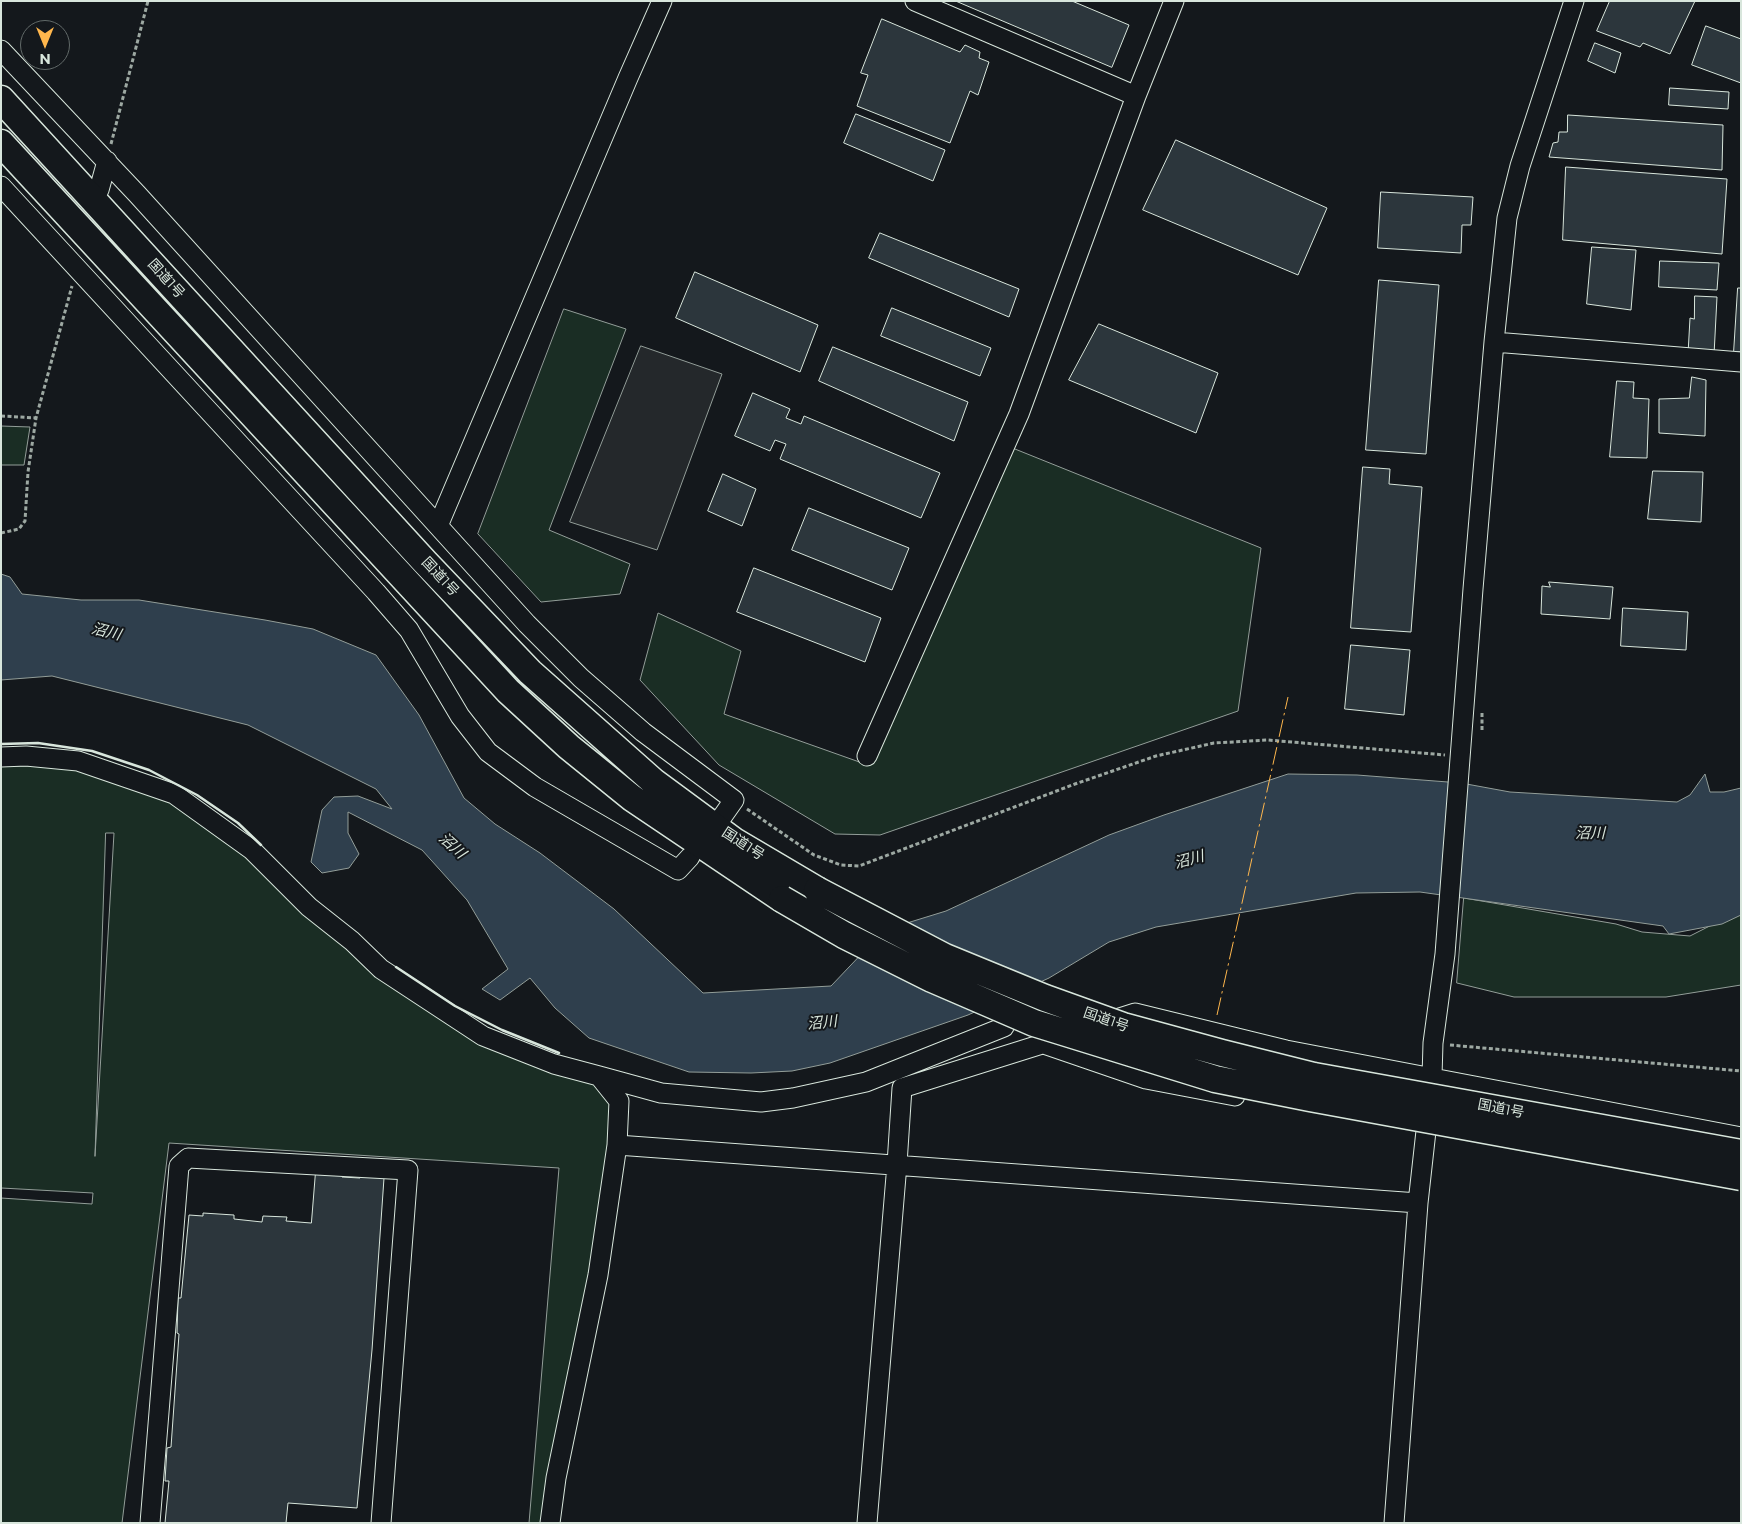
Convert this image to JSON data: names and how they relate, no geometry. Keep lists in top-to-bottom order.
{
  "streets": {
    "highway": ["国道1号"]
  },
  "water": ["沼川"],
  "north": "bottom"
}
